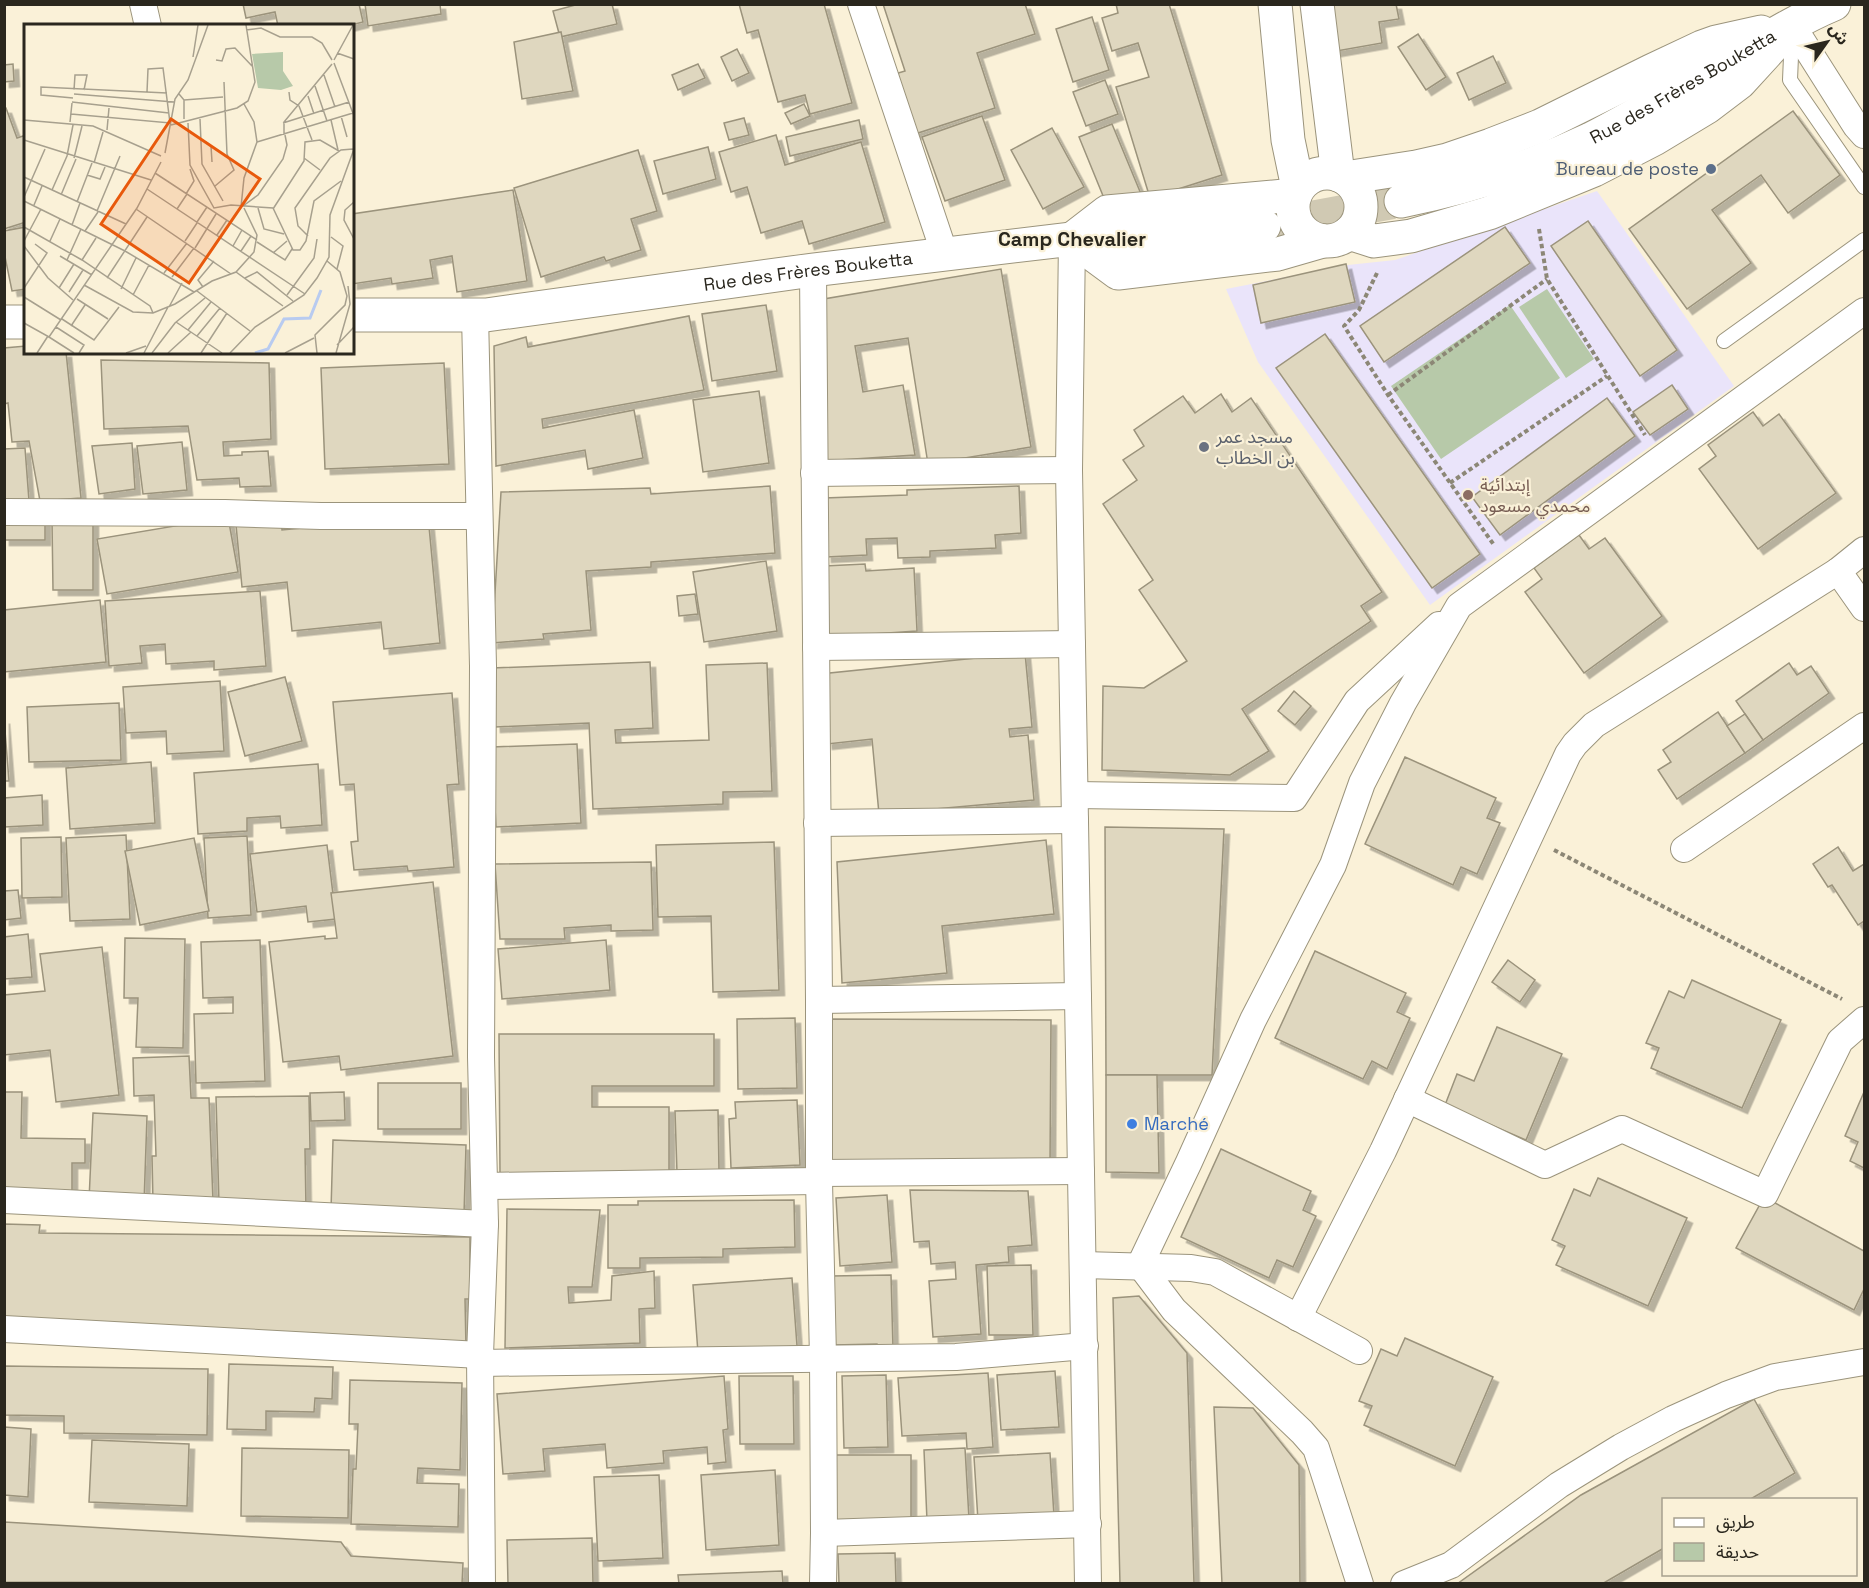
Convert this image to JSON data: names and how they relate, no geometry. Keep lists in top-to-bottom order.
{
  "streets": {
    "main road": ["Rue des Frères Bouketta"]
  },
  "districts": ["Camp Chevalier"],
  "places": [
    "Bureau de poste",
    "مسجد عمر بن الخطاب",
    "إبتدائية محمدي مسعود",
    "Marché"
  ],
  "legend": ["طريق", "حديقة"],
  "north": "top right"
}
